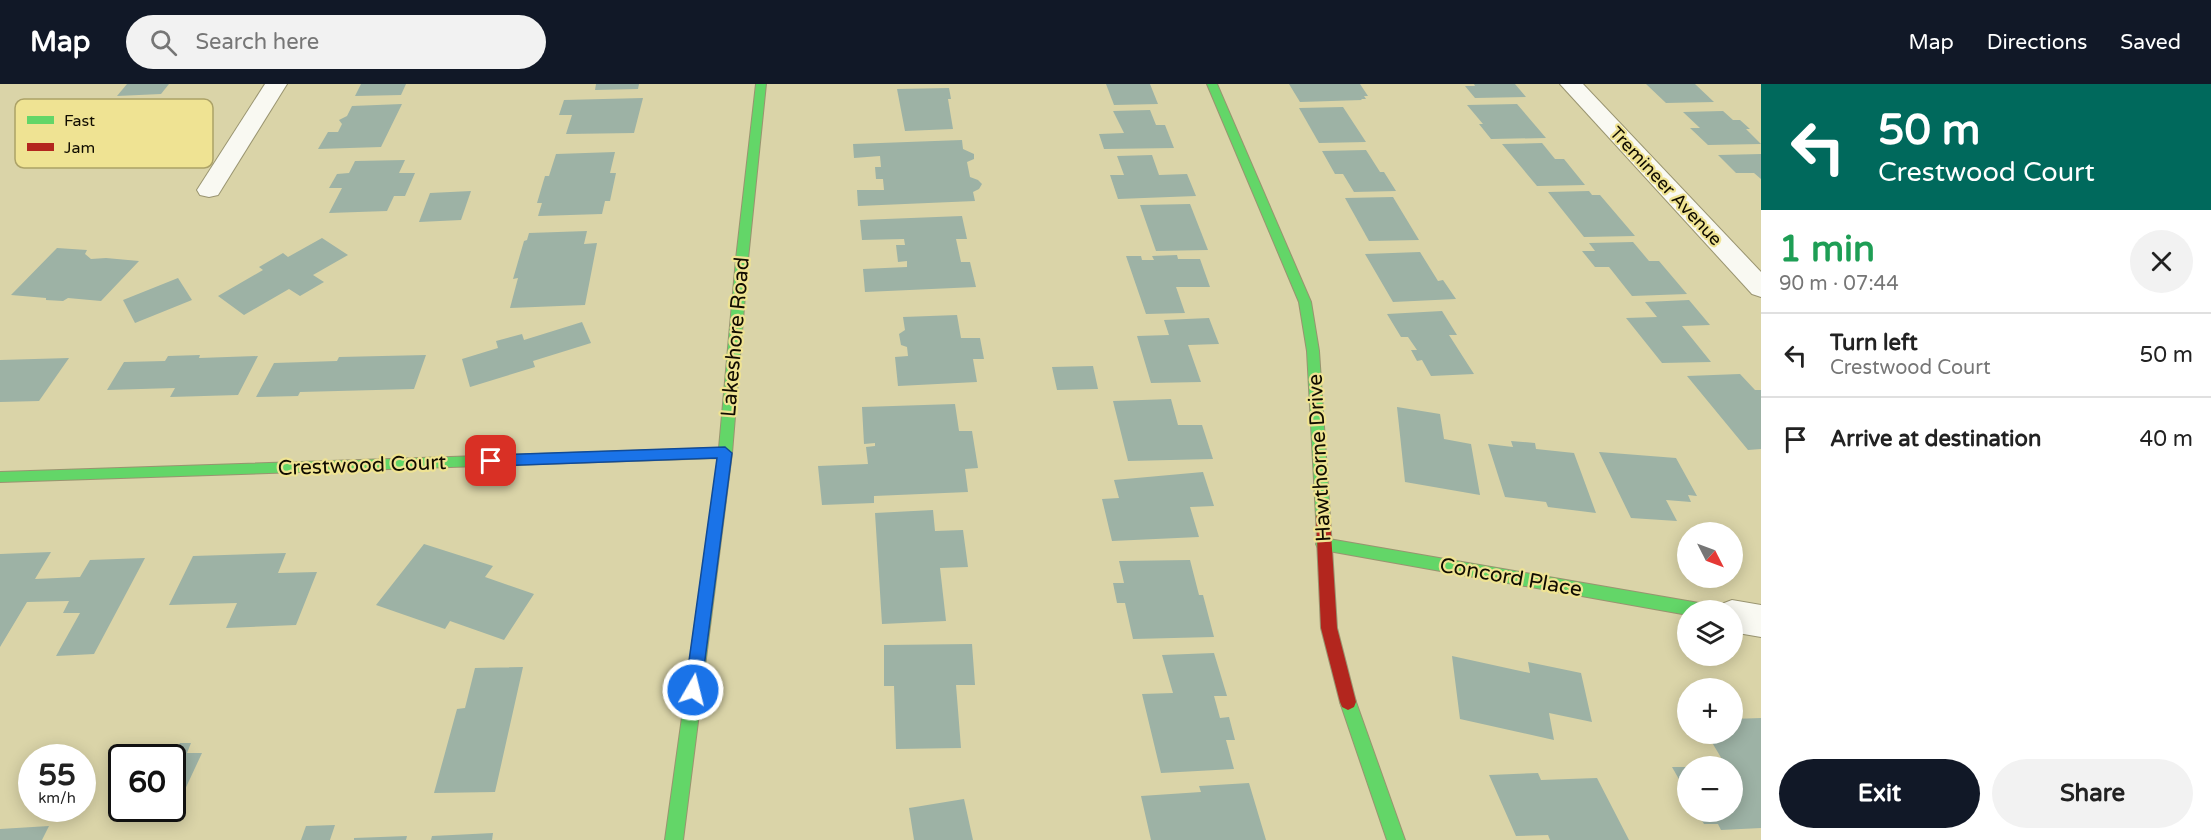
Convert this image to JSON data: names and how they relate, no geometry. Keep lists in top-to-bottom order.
{
  "streets": {
    "street": [
      "Tremineer Avenue",
      "Lakeshore Road",
      "Hawthorne Drive",
      "Crestwood Court",
      "Concord Place"
    ]
  },
  "crossings": [
    ["Lakeshore Road", "Crestwood Court"],
    ["Hawthorne Drive", "Concord Place"]
  ],
  "legend": ["Fast", "Jam"],
  "north": "bottom right",
  "page": {
    "header": "Map",
    "search": "Search here",
    "nav": ["Map", "Directions", "Saved"],
    "turn": ["50 m", "Crestwood Court"],
    "heading": ["1 min", "90 m · 07:44"],
    "list": [
      {
        "name": "Turn left",
        "note": "Crestwood Court",
        "value": "50 m"
      },
      {
        "name": "Arrive at destination",
        "value": "40 m"
      }
    ],
    "map_buttons": ["+", "−"],
    "speed": "55 km/h",
    "limit": "60",
    "buttons": ["Exit", "Share"]
  }
}
